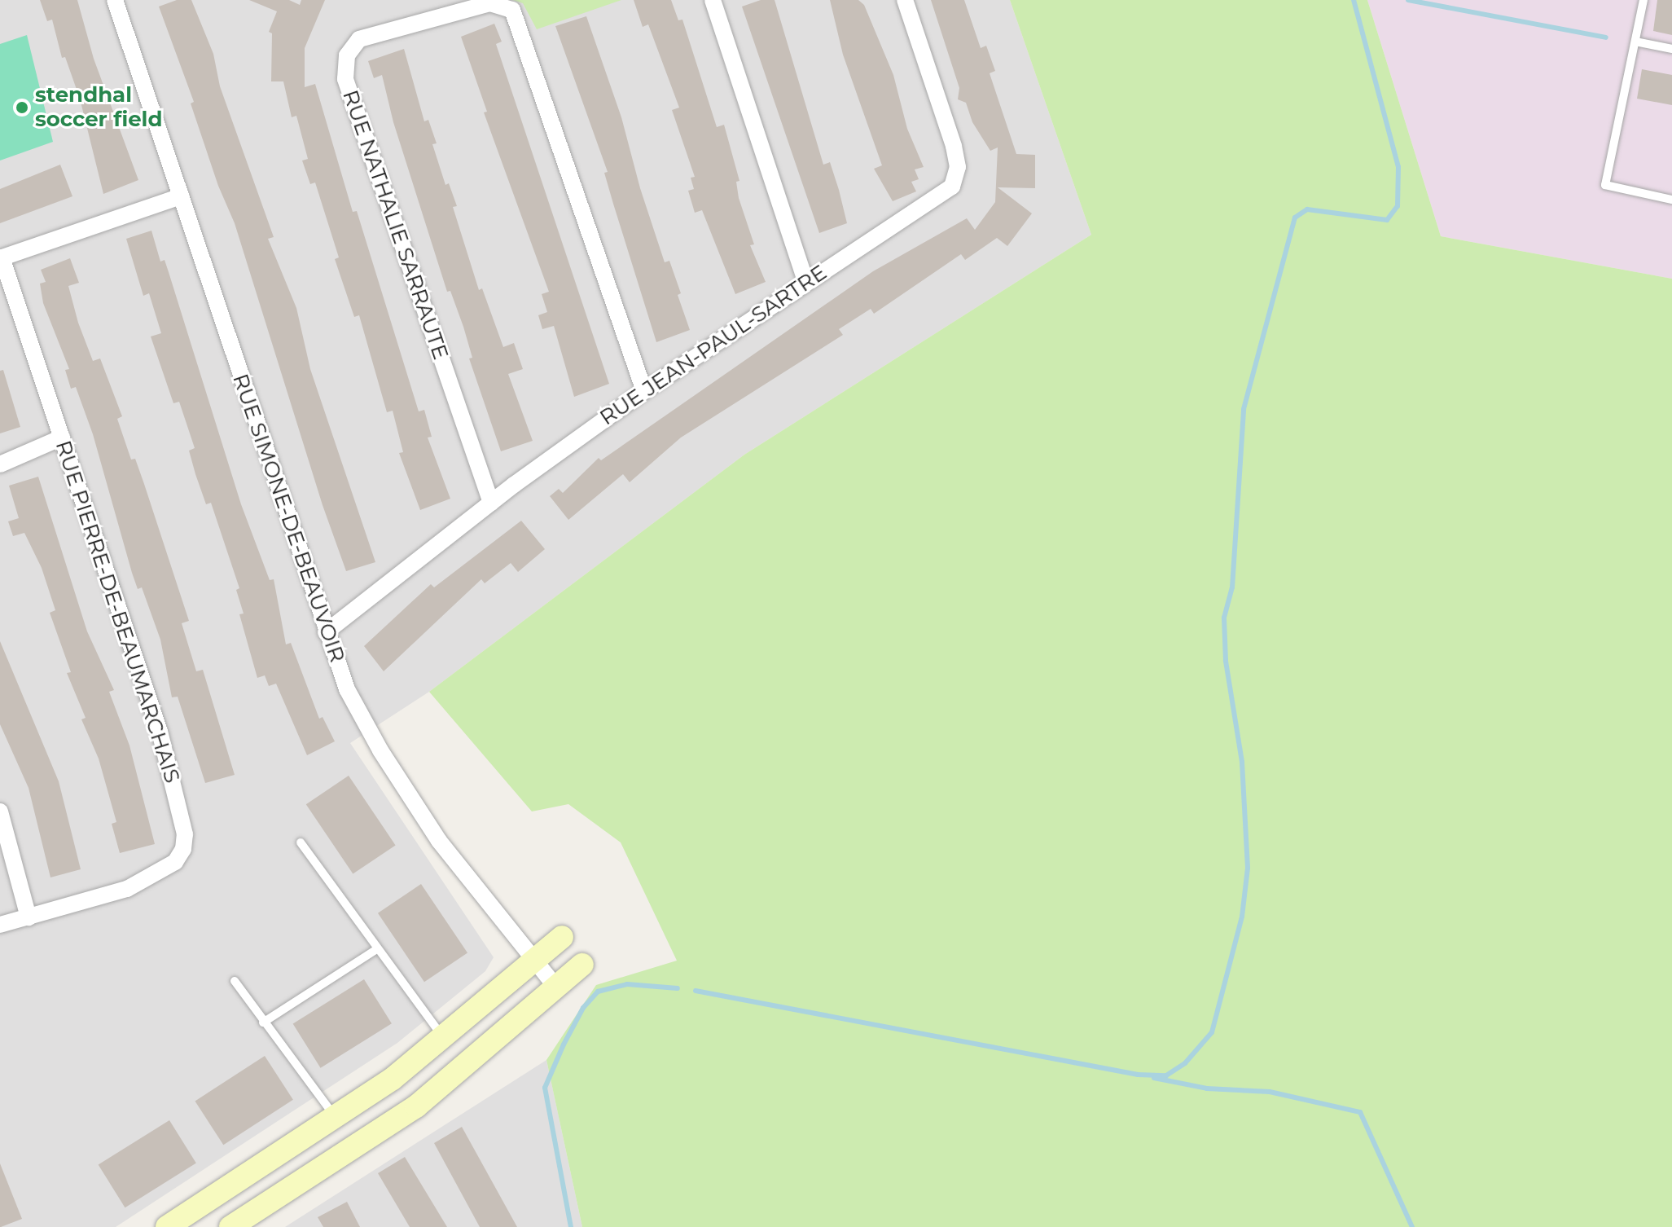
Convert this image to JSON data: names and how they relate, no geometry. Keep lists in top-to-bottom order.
{
  "streets": {
    "street": [
      "RUE NATHALIE SARRAUTE",
      "RUE JEAN-PAUL-SARTRE",
      "RUE SIMONE-DE-BEAUVOIR",
      "RUE PIERRE-DE-BEAUMARCHAIS"
    ]
  },
  "crossings": [
    ["RUE NATHALIE SARRAUTE", "RUE JEAN-PAUL-SARTRE"],
    ["RUE JEAN-PAUL-SARTRE", "RUE SIMONE-DE-BEAUVOIR"]
  ],
  "places": ["stendhal soccer field"]
}
